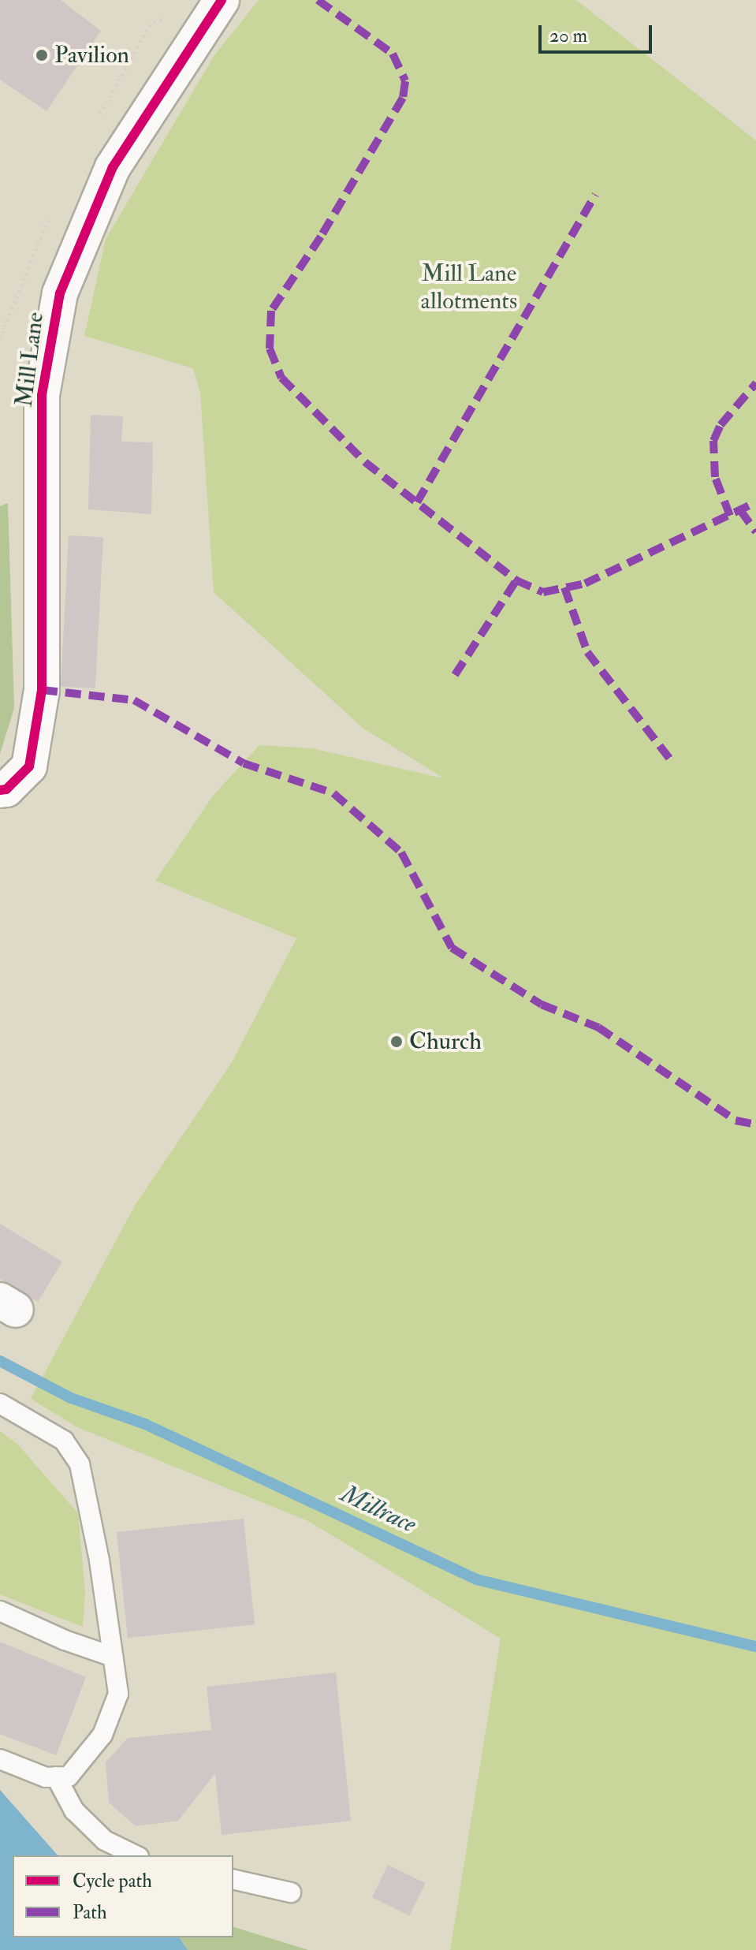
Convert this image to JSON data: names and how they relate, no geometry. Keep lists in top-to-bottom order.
{
  "streets": {
    "street": ["Mill Lane"]
  },
  "water": ["Millrace"],
  "parks": ["Mill Lane allotments"],
  "places": ["Pavilion", "Church"],
  "legend": ["Cycle path", "Path"],
  "scale_bar": "20 m"
}
